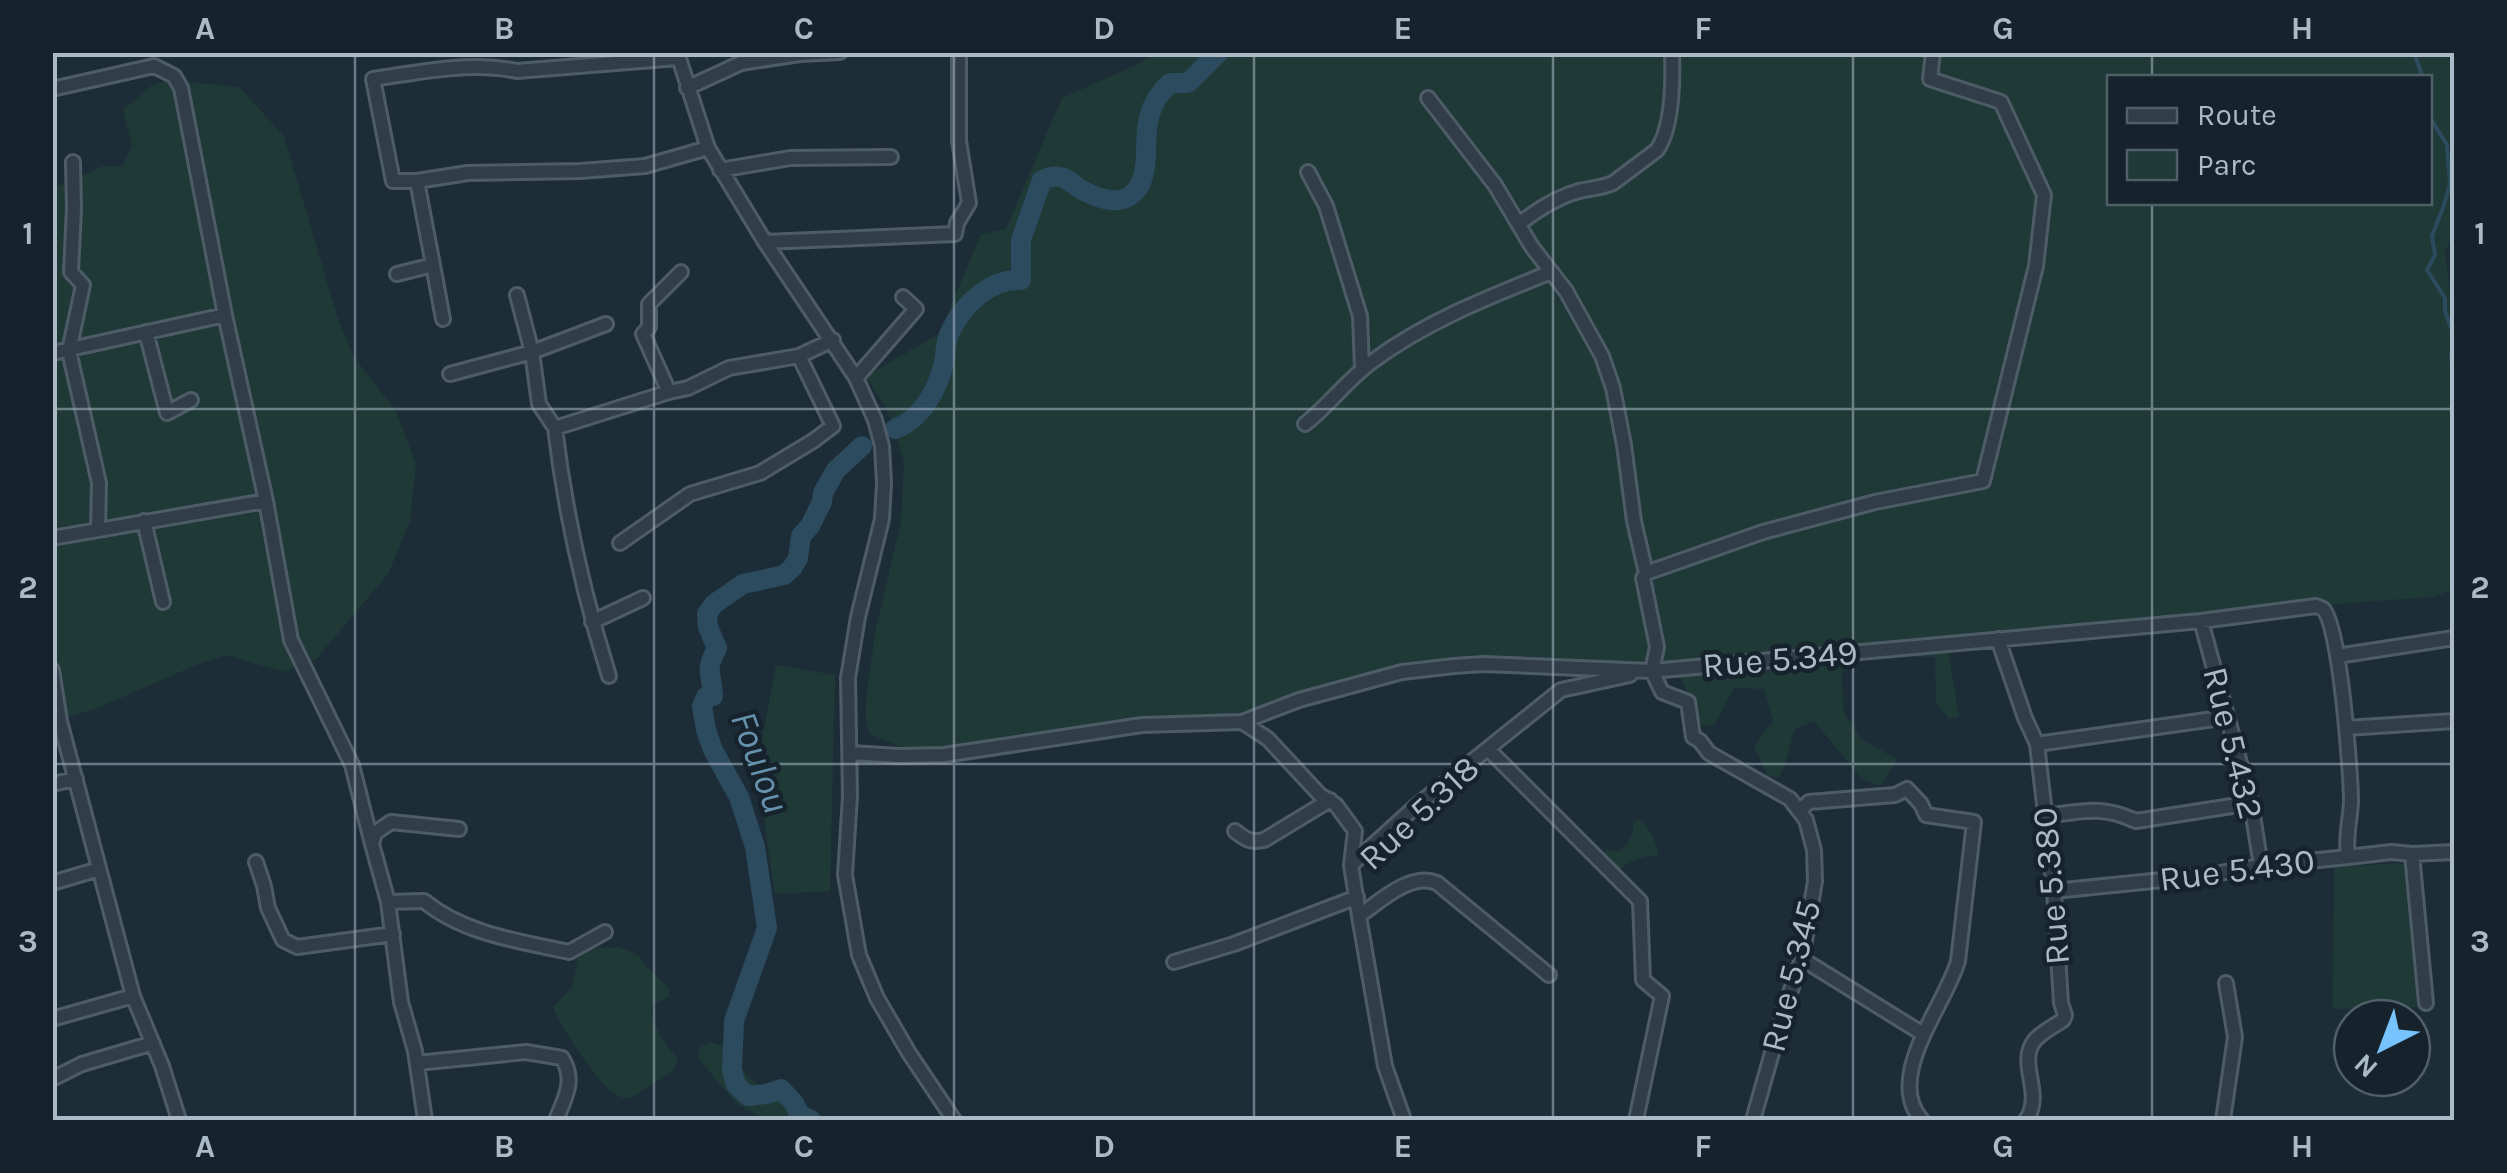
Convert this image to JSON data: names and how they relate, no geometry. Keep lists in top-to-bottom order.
{
  "streets": {
    "street": [
      "Rue 5.349",
      "Rue 5.432",
      "Rue 5.318",
      "Rue 5.430",
      "Rue 5.380",
      "Rue 5.345"
    ]
  },
  "crossings": [
    ["Rue 5.349", "Rue 5.432"],
    ["Rue 5.349", "Rue 5.318"],
    ["Rue 5.349", "Rue 5.430"],
    ["Rue 5.349", "Rue 5.380"],
    ["Rue 5.432", "Rue 5.430"],
    ["Rue 5.430", "Rue 5.380"]
  ],
  "water": ["Foulou"],
  "legend": ["Route", "Parc"],
  "north": "bottom left",
  "grid": {
    "columns": [
      "A",
      "B",
      "C",
      "D",
      "E",
      "F",
      "G",
      "H"
    ],
    "rows": ["1", "2", "3"]
  }
}
